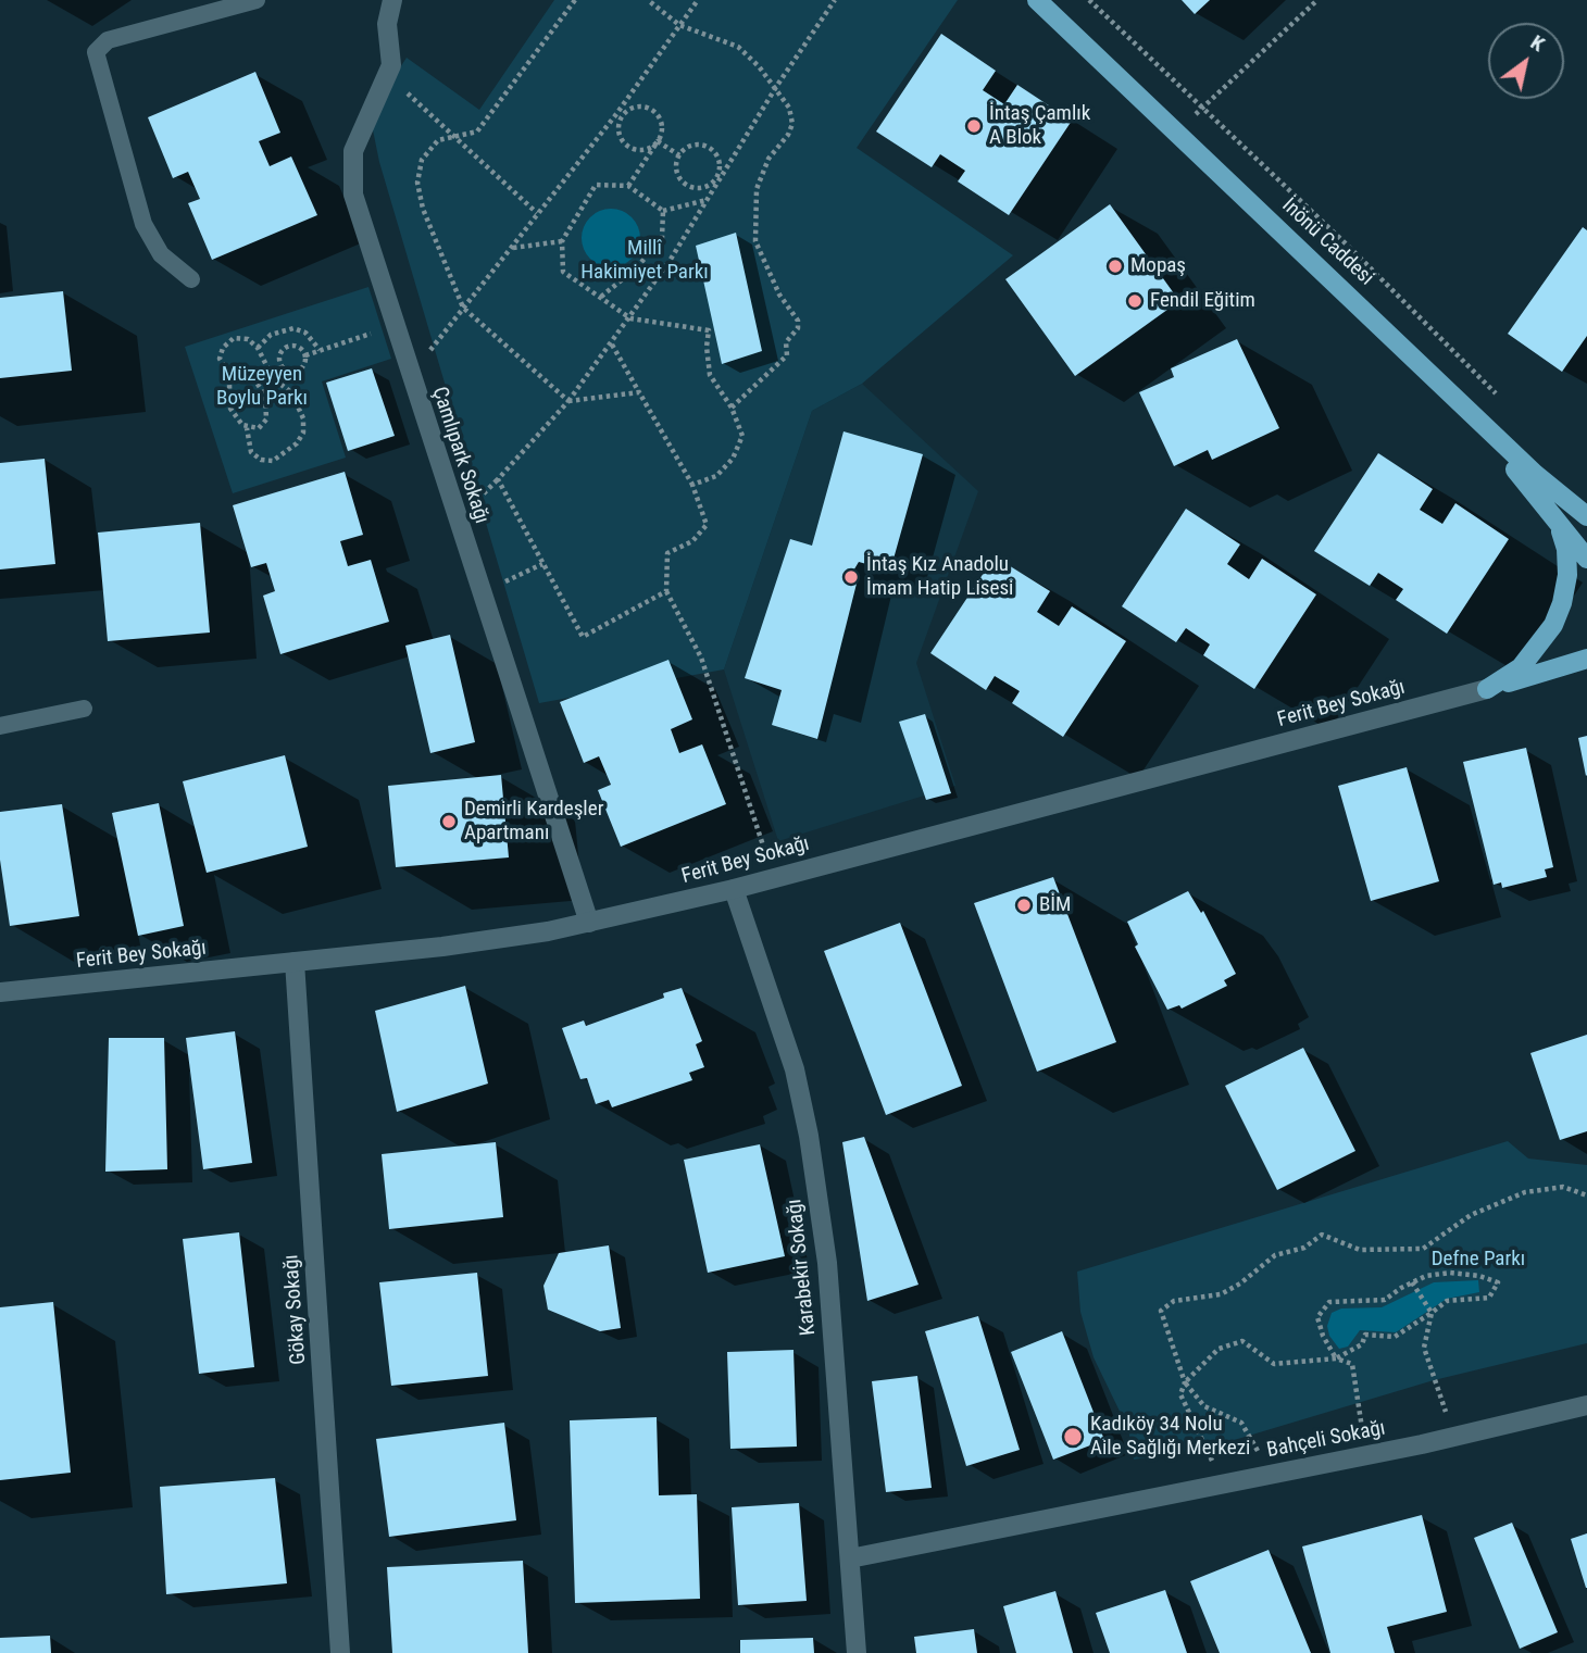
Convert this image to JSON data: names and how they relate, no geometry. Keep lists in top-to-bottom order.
{
  "streets": {
    "main road": ["İnönü Caddesi"],
    "street": [
      "Çamlıpark Sokağı",
      "Ferit Bey Sokağı",
      "Karabekir Sokağı",
      "Gökay Sokağı",
      "Bahçeli Sokağı"
    ]
  },
  "crossings": [
    ["Çamlıpark Sokağı", "Ferit Bey Sokağı"],
    ["Ferit Bey Sokağı", "Karabekir Sokağı"],
    ["Ferit Bey Sokağı", "Gökay Sokağı"],
    ["Karabekir Sokağı", "Bahçeli Sokağı"]
  ],
  "parks": ["Millî Hakimiyet Parkı", "Müzeyyen Boylu Parkı", "Defne Parkı"],
  "places": [
    "İntaş Çamlık A Blok",
    "Mopaş",
    "Fendil Eğitim",
    "İntaş Kız Anadolu İmam Hatip Lisesi",
    "Demirli Kardeşler Apartmanı",
    "BİM",
    "Kadıköy 34 Nolu Aile Sağlığı Merkezi"
  ],
  "north": "top right"
}
